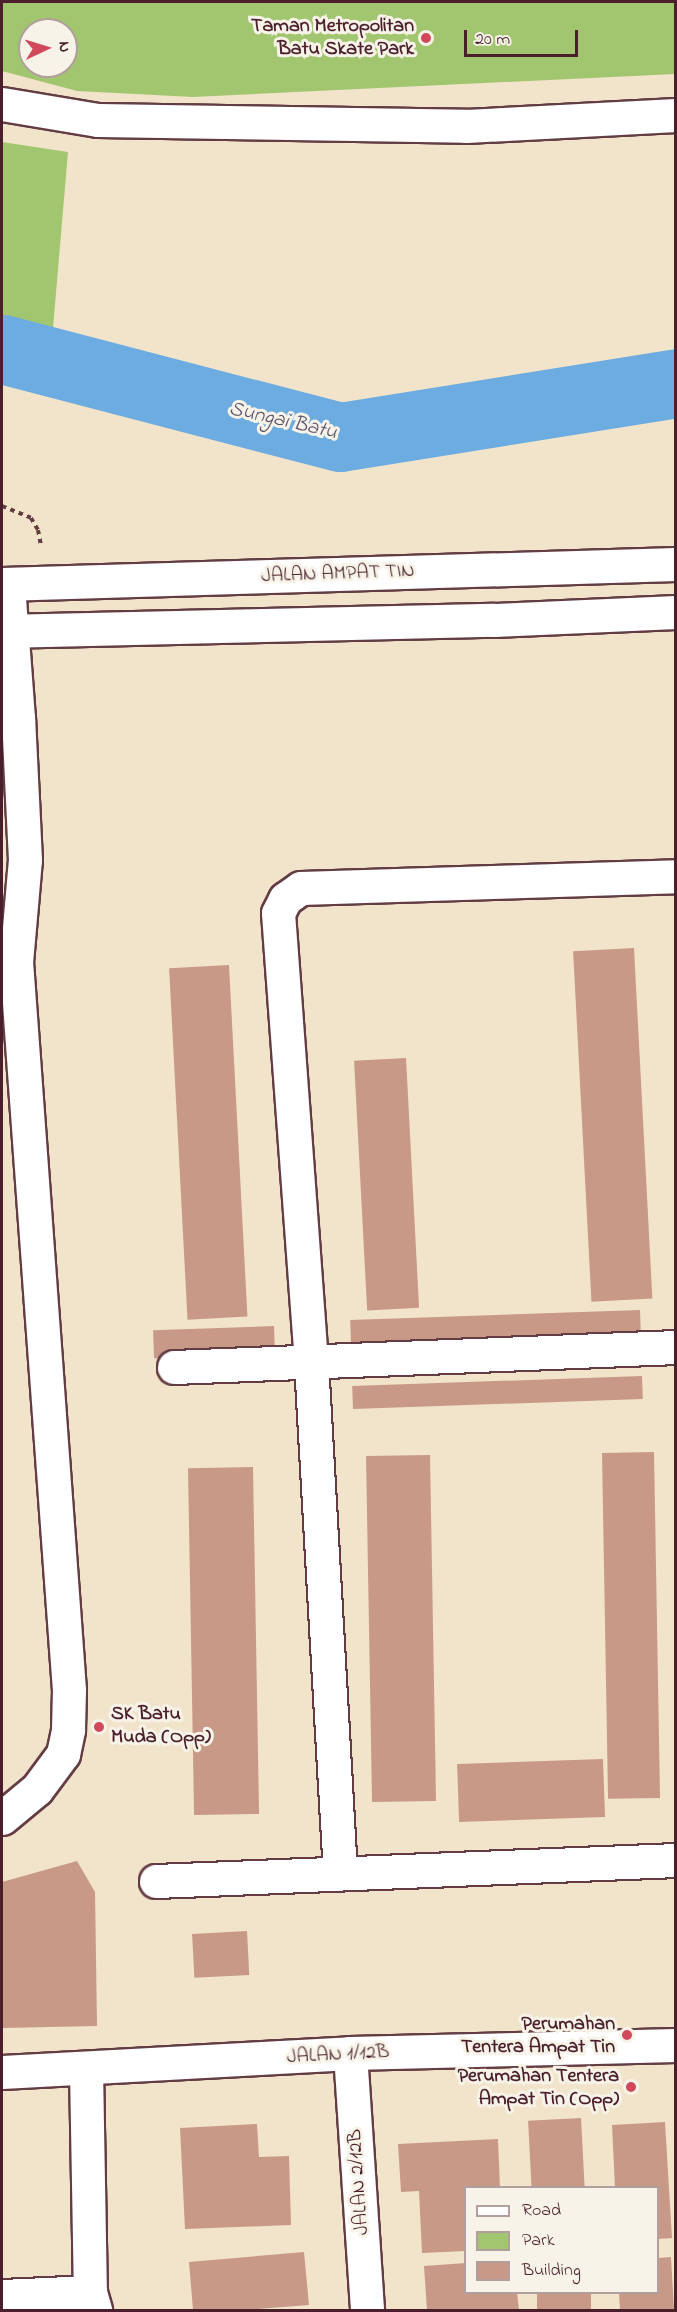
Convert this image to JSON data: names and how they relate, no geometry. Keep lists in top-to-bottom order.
{
  "streets": {
    "street": ["JALAN AMPAT TIN", "JALAN 1/12B", "JALAN 2/12B"]
  },
  "crossings": [
    ["JALAN 1/12B", "JALAN 2/12B"]
  ],
  "water": ["Sungai Batu"],
  "places": [
    "Taman Metropolitan Batu Skate Park",
    "SK Batu Muda (Opp)",
    "Perumahan Tentera Ampat Tin",
    "Perumahan Tentera Ampat Tin (Opp)"
  ],
  "legend": ["Road", "Park", "Building"],
  "scale_bar": "20 m",
  "north": "right"
}
